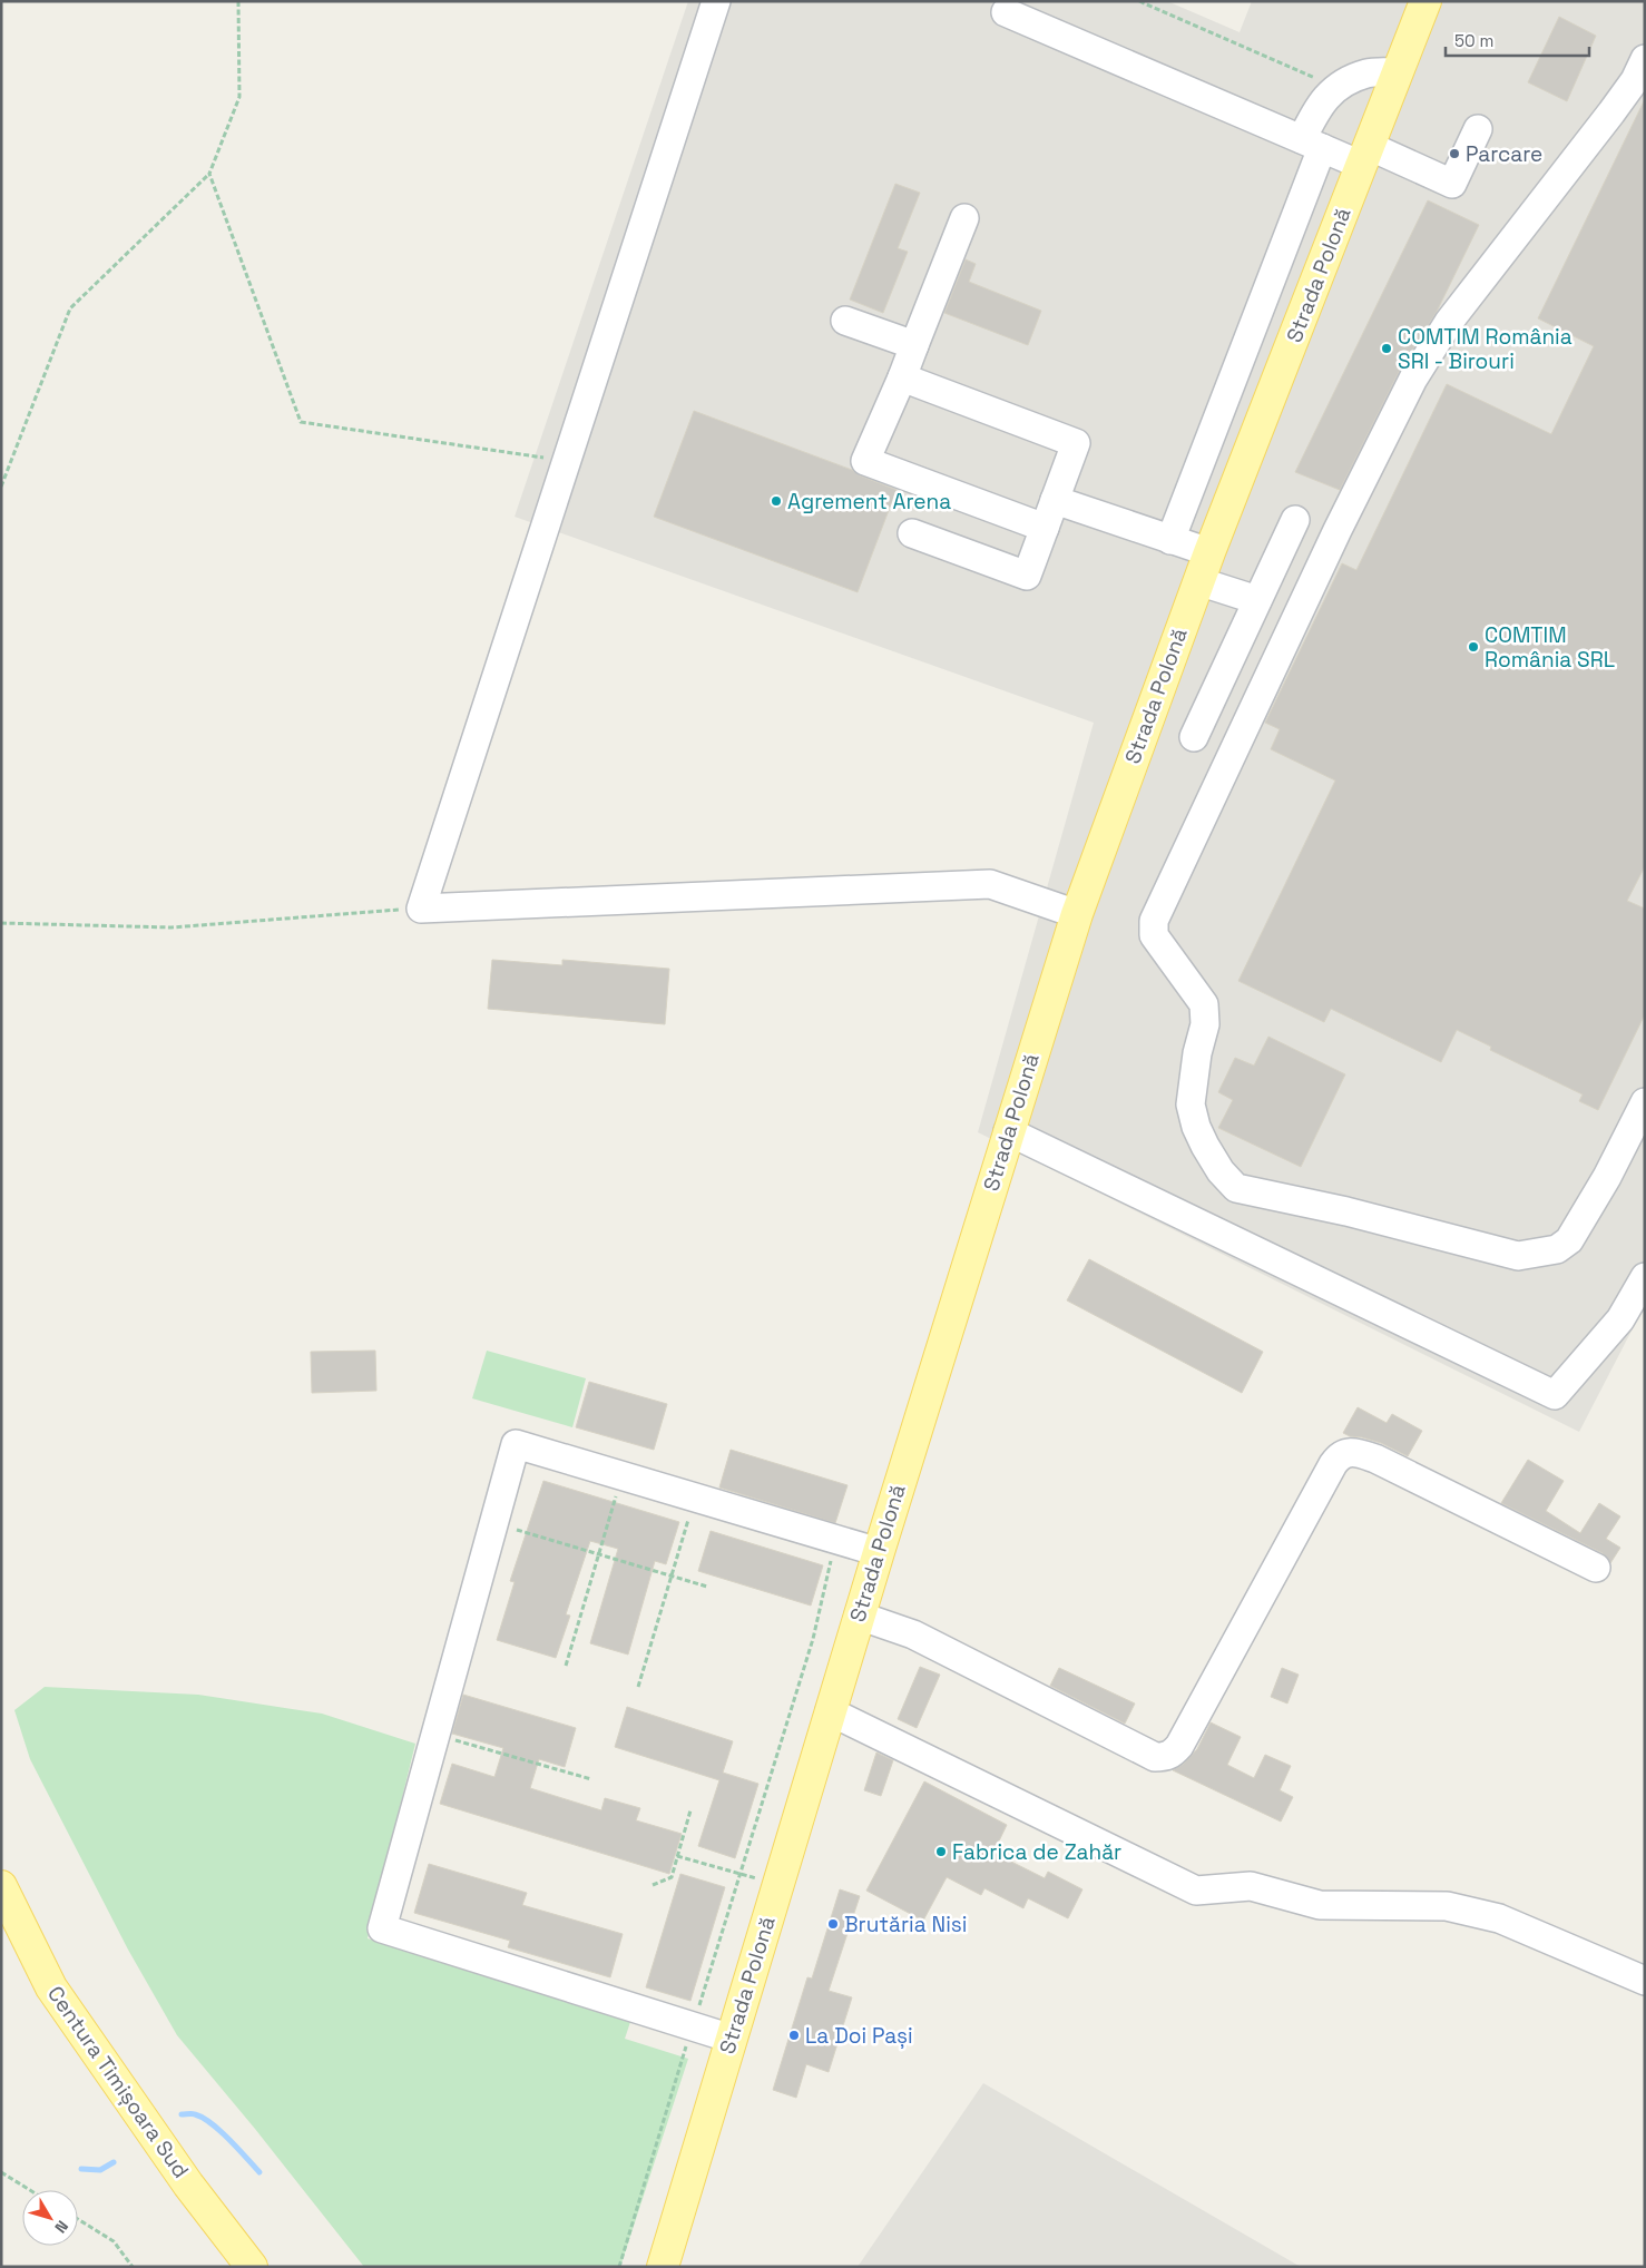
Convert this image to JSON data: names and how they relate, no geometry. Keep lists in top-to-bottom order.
{
  "streets": {
    "main road": ["Strada Polonă", "Centura Timișoara Sud"]
  },
  "places": [
    "Parcare",
    "COMTIM România SRI - Birouri",
    "Agrement Arena",
    "COMTIM România SRL",
    "Fabrica de Zahăr",
    "Brutăria Nisi",
    "La Doi Pași"
  ],
  "scale_bar": "50 m",
  "north": "bottom right"
}
